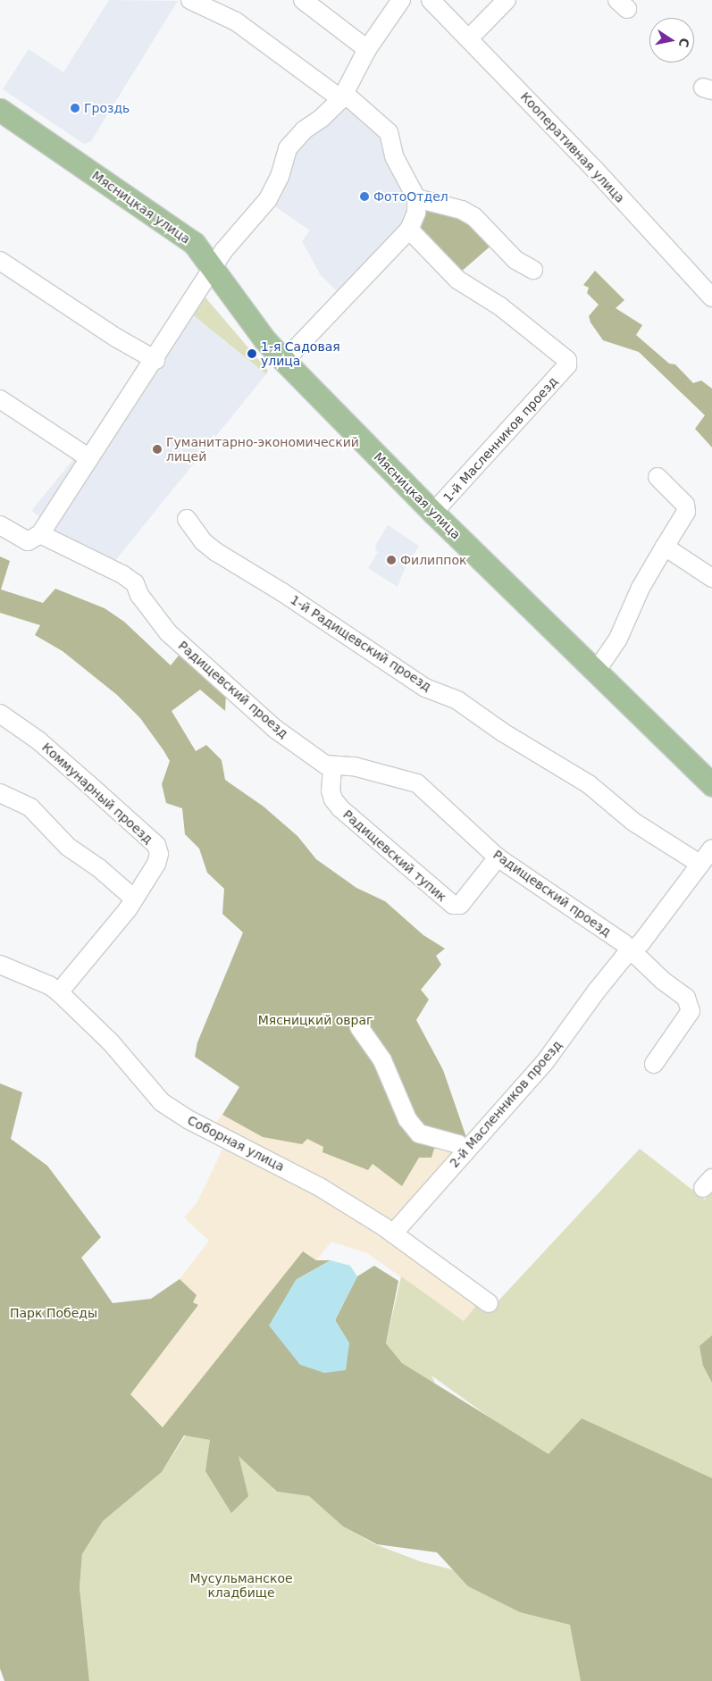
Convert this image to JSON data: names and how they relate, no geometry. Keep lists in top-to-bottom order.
{
  "streets": {
    "main road": ["Мясницкая улица"],
    "street": [
      "Кооперативная улица",
      "1-й Масленников проезд",
      "1-й Радищевский проезд",
      "Радищевский проезд",
      "Коммунарный проезд",
      "Радищевский тупик",
      "2-й Масленников проезд",
      "Соборная улица"
    ]
  },
  "crossings": [
    ["Мясницкая улица", "1-й Масленников проезд"],
    ["1-й Радищевский проезд", "2-й Масленников проезд"],
    ["Радищевский проезд", "Радищевский тупик"],
    ["Радищевский проезд", "2-й Масленников проезд"],
    ["Коммунарный проезд", "Соборная улица"],
    ["2-й Масленников проезд", "Соборная улица"]
  ],
  "parks": ["Мясницкий овраг", "Парк Победы", "Мусульманское кладбище"],
  "places": [
    "Гроздь",
    "ФотоОтдел",
    "1-я Садовая улица",
    "Гуманитарно-экономический лицей",
    "Филиппок"
  ],
  "north": "right"
}
